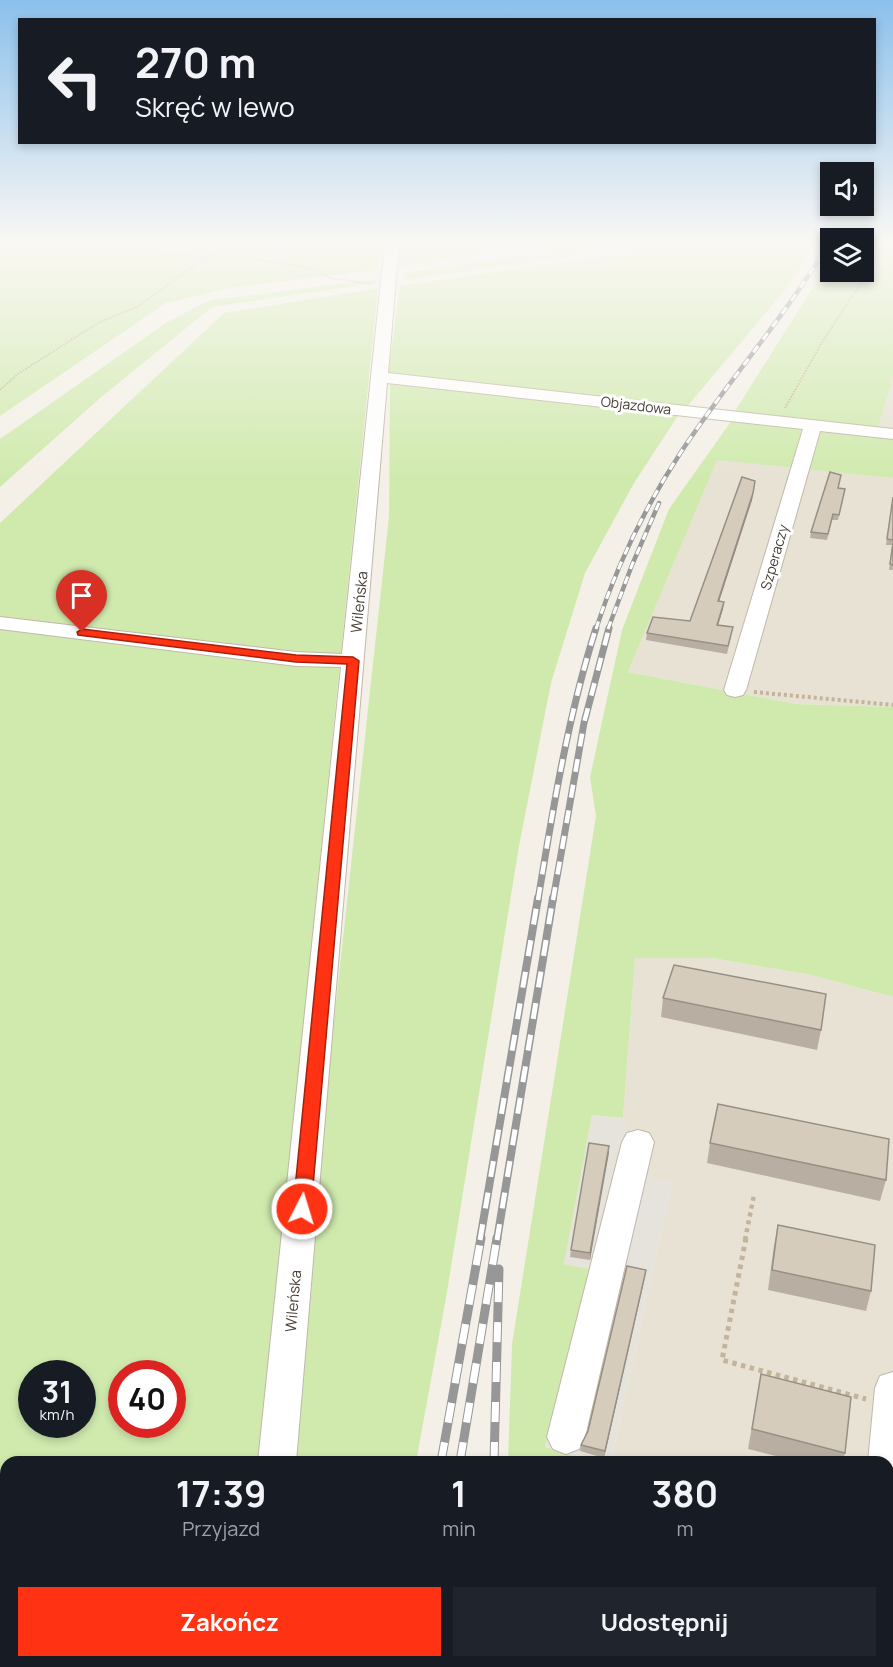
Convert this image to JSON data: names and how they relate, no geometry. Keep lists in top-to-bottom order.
{
  "streets": {
    "street": ["Objazdowa", "Szperaczy", "Wileńska"]
  },
  "crossings": [
    ["Objazdowa", "Szperaczy"],
    ["Objazdowa", "Wileńska"]
  ],
  "page": {
    "turn": ["270 m", "Skręć w lewo"],
    "speed": "31 km/h",
    "limit": "40",
    "eta": [
      "17:39",
      "Przyjazd",
      "1",
      "min",
      "380",
      "m"
    ],
    "buttons": ["Zakończ", "Udostępnij"]
  }
}
